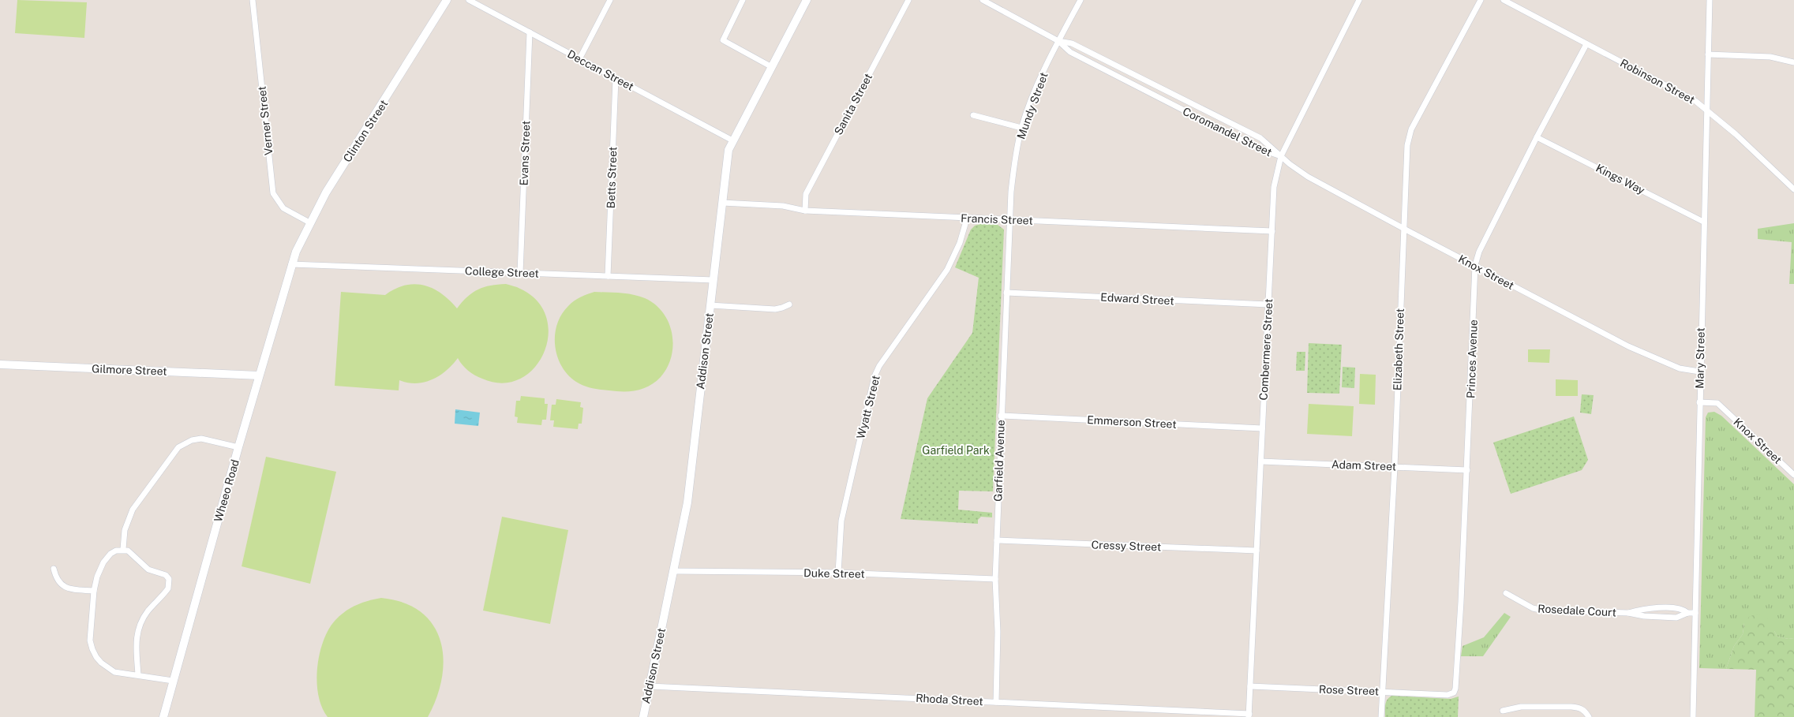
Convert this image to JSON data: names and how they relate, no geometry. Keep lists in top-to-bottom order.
{
  "streets": {
    "street": [
      "Deccan Street",
      "Robinson Street",
      "Sanita Street",
      "Mundy Street",
      "Verner Street",
      "Clinton Street",
      "Coromandel Street",
      "Evans Street",
      "Betts Street",
      "Kings Way",
      "Francis Street",
      "College Street",
      "Knox Street",
      "Edward Street",
      "Combermere Street",
      "Elizabeth Street",
      "Addison Street",
      "Mary Street",
      "Princes Avenue",
      "Gilmore Street",
      "Wyatt Street",
      "Emmerson Street",
      "Garfield Avenue",
      "Adam Street",
      "Wheeo Road",
      "Cressy Street",
      "Duke Street",
      "Rosedale Court",
      "Rose Street",
      "Rhoda Street"
    ]
  },
  "crossings": [
    ["Deccan Street", "Evans Street"],
    ["Deccan Street", "Betts Street"],
    ["Deccan Street", "Addison Street"],
    ["Robinson Street", "Mary Street"],
    ["Robinson Street", "Princes Avenue"],
    ["Sanita Street", "Francis Street"],
    ["Mundy Street", "Coromandel Street"],
    ["Mundy Street", "Francis Street"],
    ["Mundy Street", "Garfield Avenue"],
    ["Verner Street", "Clinton Street"],
    ["Clinton Street", "College Street"],
    ["Clinton Street", "Wheeo Road"],
    ["Coromandel Street", "Knox Street"],
    ["Coromandel Street", "Combermere Street"],
    ["Evans Street", "College Street"],
    ["Betts Street", "College Street"],
    ["Kings Way", "Mary Street"],
    ["Kings Way", "Princes Avenue"],
    ["Francis Street", "Combermere Street"],
    ["Francis Street", "Addison Street"],
    ["Francis Street", "Wyatt Street"],
    ["Francis Street", "Garfield Avenue"],
    ["College Street", "Addison Street"],
    ["College Street", "Wheeo Road"],
    ["Knox Street", "Combermere Street"],
    ["Knox Street", "Elizabeth Street"],
    ["Knox Street", "Mary Street"],
    ["Knox Street", "Princes Avenue"],
    ["Edward Street", "Combermere Street"],
    ["Edward Street", "Garfield Avenue"],
    ["Combermere Street", "Emmerson Street"],
    ["Combermere Street", "Adam Street"],
    ["Combermere Street", "Cressy Street"],
    ["Combermere Street", "Rose Street"],
    ["Combermere Street", "Rhoda Street"],
    ["Elizabeth Street", "Adam Street"],
    ["Elizabeth Street", "Rose Street"],
    ["Addison Street", "Duke Street"],
    ["Addison Street", "Rhoda Street"],
    ["Mary Street", "Rosedale Court"],
    ["Princes Avenue", "Adam Street"],
    ["Princes Avenue", "Rose Street"],
    ["Gilmore Street", "Wheeo Road"],
    ["Wyatt Street", "Duke Street"],
    ["Emmerson Street", "Garfield Avenue"],
    ["Garfield Avenue", "Cressy Street"],
    ["Garfield Avenue", "Duke Street"],
    ["Garfield Avenue", "Rhoda Street"]
  ],
  "parks": ["Garfield Park"]
}
